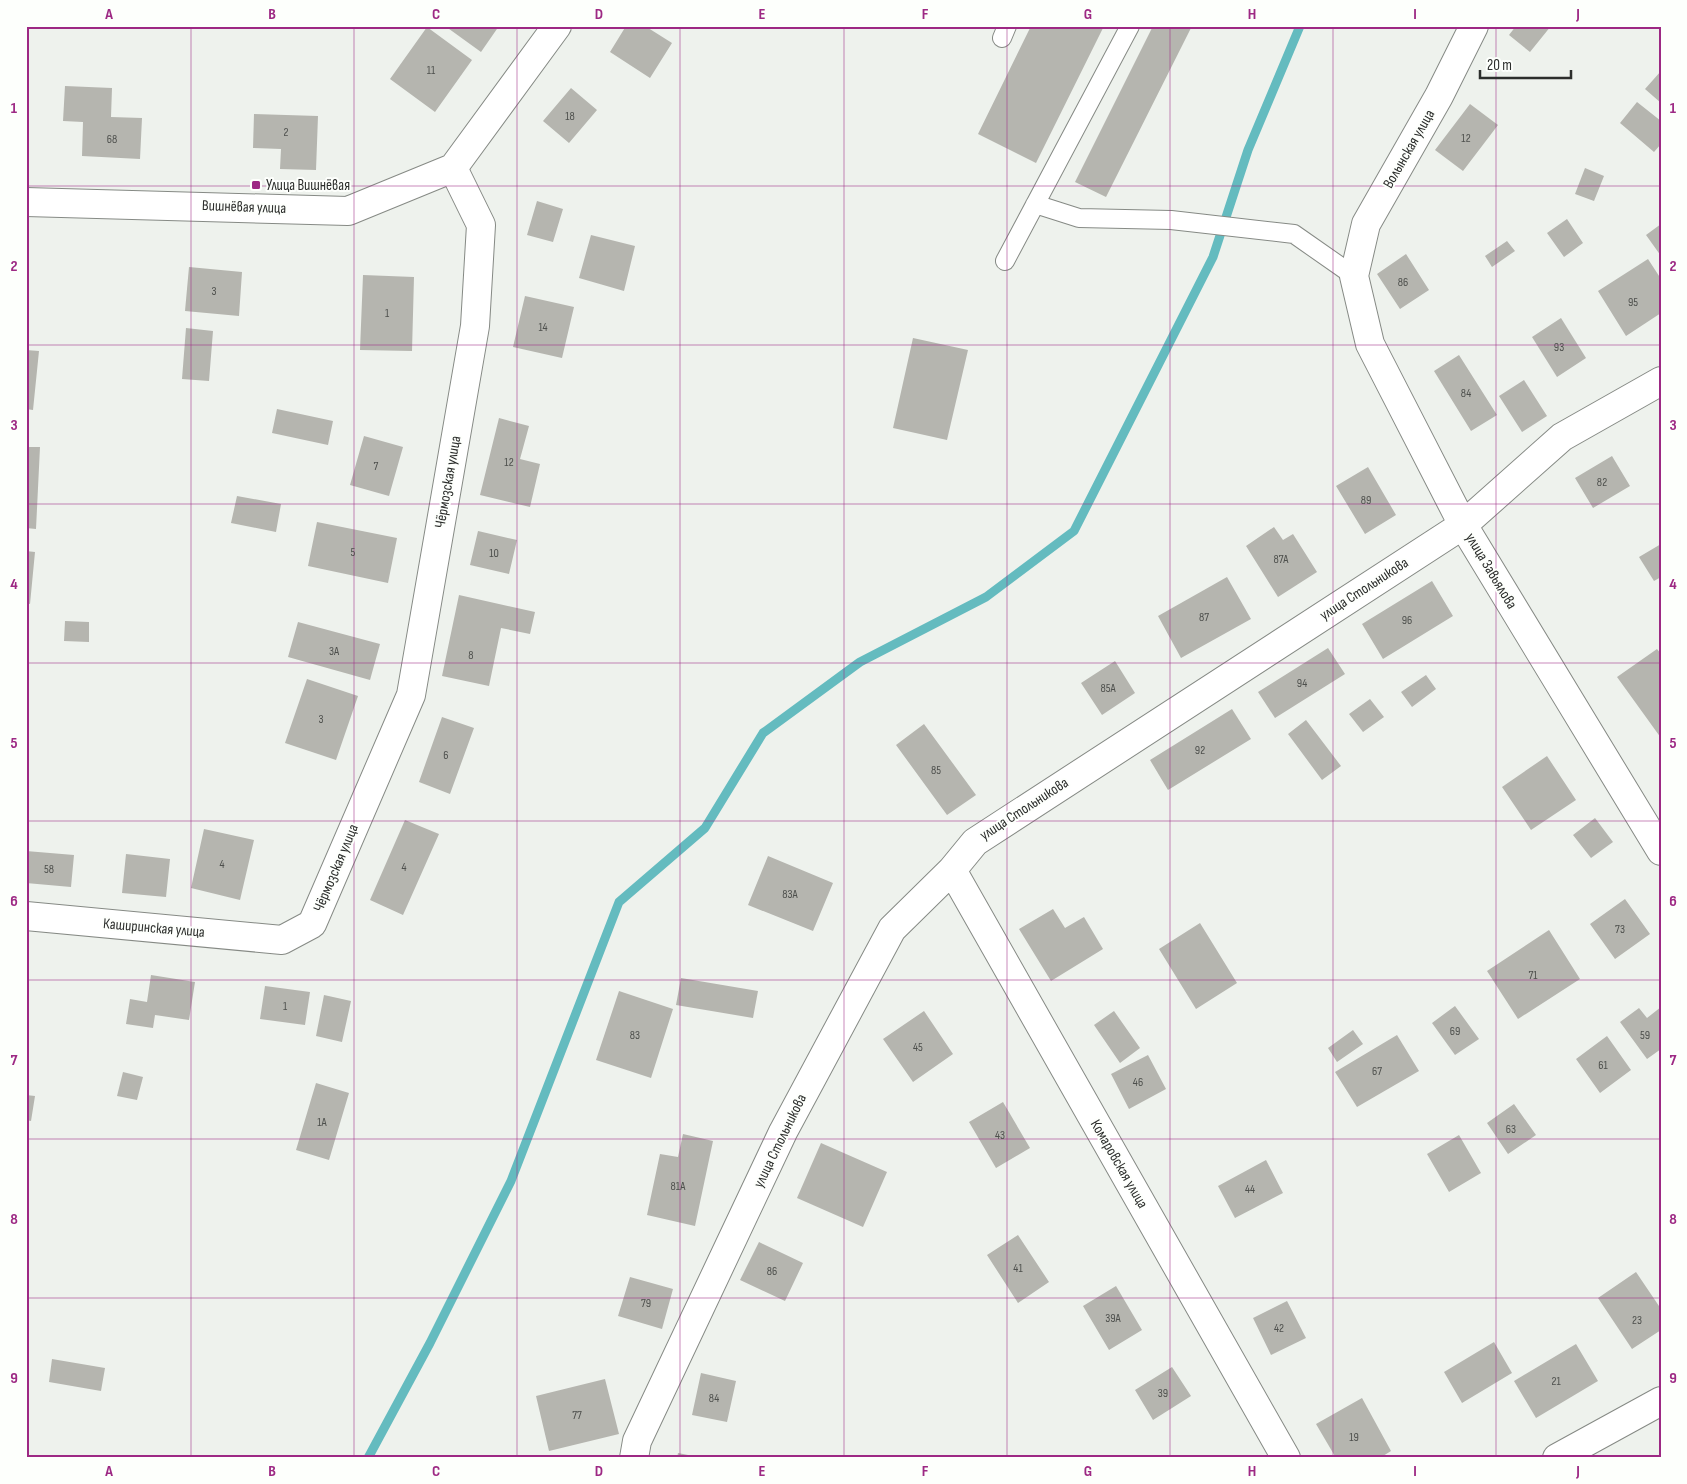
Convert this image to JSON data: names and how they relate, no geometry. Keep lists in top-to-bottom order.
{
  "streets": {
    "street": [
      "Волынская улица",
      "Вишнёвая улица",
      "Чёрмозская улица",
      "улица Завьялова",
      "улица Стольникова",
      "Каширинская улица",
      "Комаровская улица"
    ]
  },
  "crossings": [
    ["Волынская улица", "улица Завьялова"],
    ["Вишнёвая улица", "Чёрмозская улица"],
    ["Чёрмозская улица", "Каширинская улица"],
    ["улица Завьялова", "улица Стольникова"],
    ["улица Стольникова", "Комаровская улица"]
  ],
  "places": {
    "transit": ["Улица Вишнёвая"]
  },
  "house_numbers": [
    "11",
    "18",
    "2",
    "12",
    "68",
    "86",
    "3",
    "95",
    "1",
    "14",
    "93",
    "84",
    "12",
    "7",
    "82",
    "89",
    "5",
    "10",
    "87А",
    "87",
    "96",
    "3А",
    "8",
    "94",
    "85А",
    "3",
    "92",
    "6",
    "85",
    "4",
    "4",
    "58",
    "83А",
    "73",
    "71",
    "1",
    "69",
    "83",
    "59",
    "45",
    "61",
    "67",
    "46",
    "1А",
    "63",
    "43",
    "81А",
    "44",
    "41",
    "86",
    "79",
    "39А",
    "23",
    "42",
    "21",
    "39",
    "84",
    "77",
    "19"
  ],
  "scale_bar": "20 m",
  "grid": {
    "columns": [
      "A",
      "B",
      "C",
      "D",
      "E",
      "F",
      "G",
      "H",
      "I",
      "J"
    ],
    "rows": [
      "1",
      "2",
      "3",
      "4",
      "5",
      "6",
      "7",
      "8",
      "9"
    ]
  }
}
